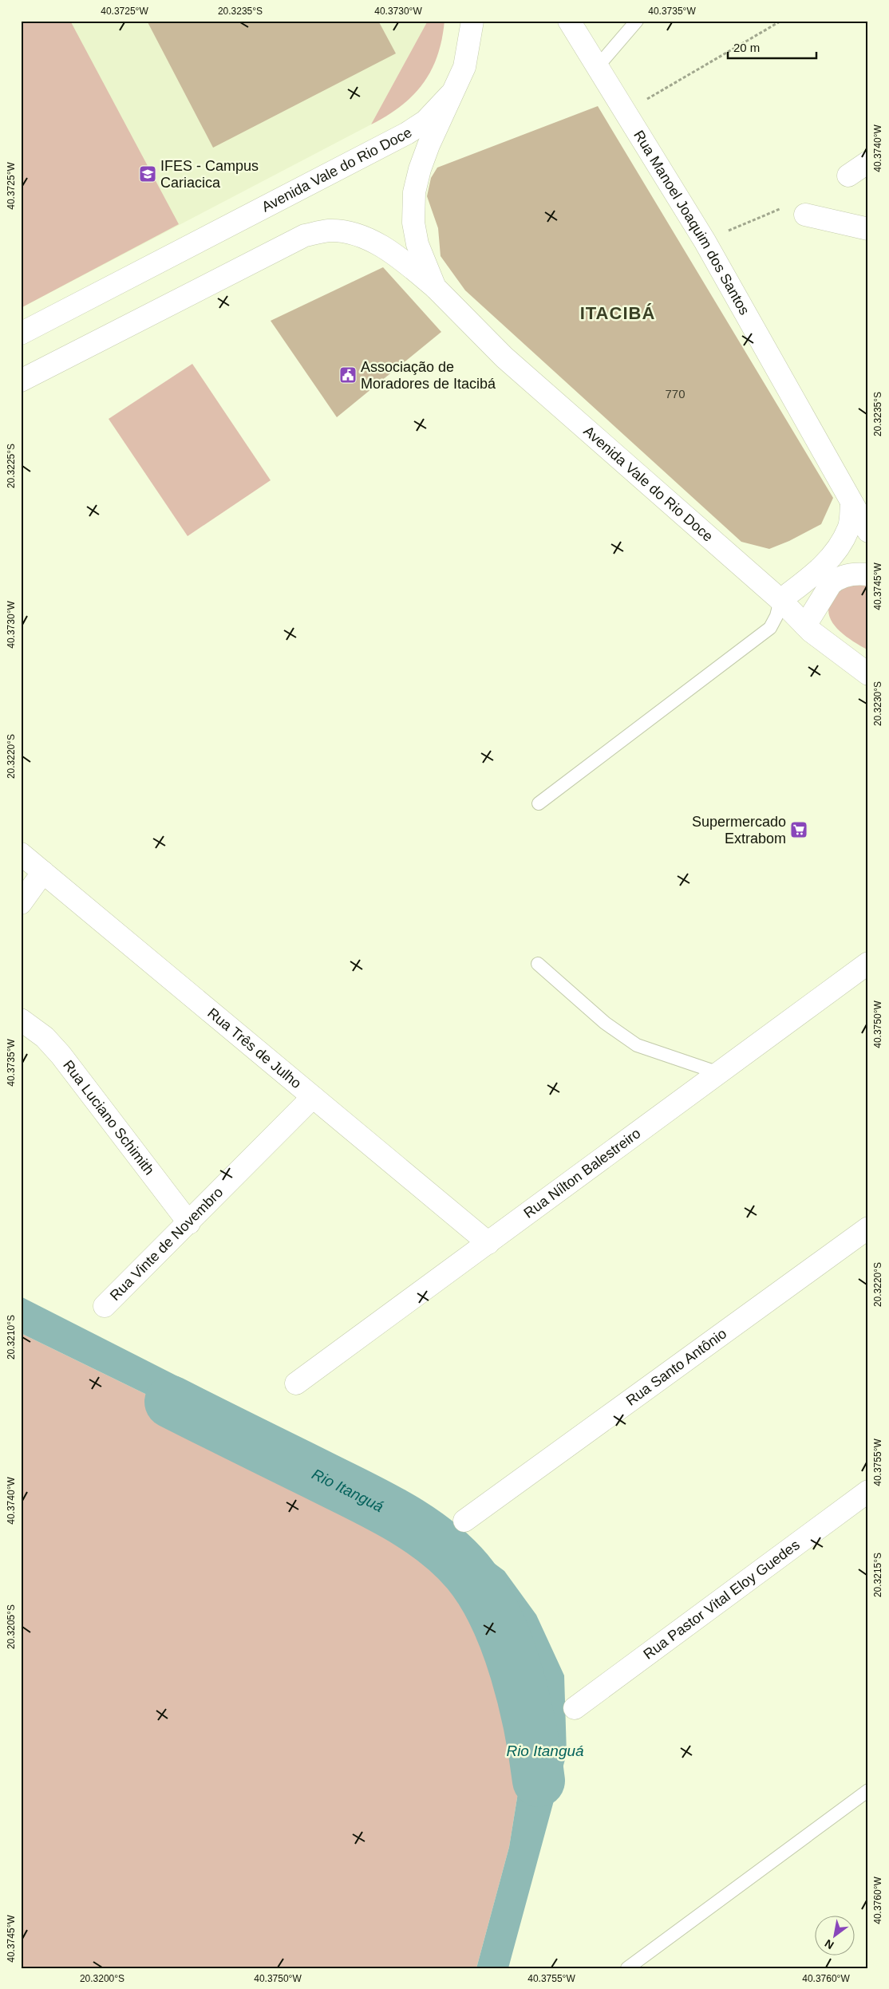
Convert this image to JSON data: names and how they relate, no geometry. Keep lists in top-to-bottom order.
{
  "streets": {
    "street": [
      "Avenida Vale do Rio Doce",
      "Rua Manoel Joaquim dos Santos",
      "Rua Três de Julho",
      "Rua Luciano Schimith",
      "Rua Nílton Balestreiro",
      "Rua Vinte de Novembro",
      "Rua Santo Antônio",
      "Rua Pastor Vital Eloy Guedes"
    ]
  },
  "crossings": [
    ["Rua Três de Julho", "Rua Nílton Balestreiro"],
    ["Rua Três de Julho", "Rua Vinte de Novembro"],
    ["Rua Luciano Schimith", "Rua Vinte de Novembro"]
  ],
  "districts": ["ITACIBÁ"],
  "water": ["Rio Itanguá"],
  "places": {
    "school or university": ["IFES - Campus Cariacica"],
    "public building": ["Associação de Moradores de Itacibá"],
    "supermarket": ["Supermercado Extrabom"]
  },
  "house_numbers": ["770"],
  "scale_bar": "20 m",
  "north": "bottom left",
  "coordinates": [
    "40.3725°W",
    "20.3235°S",
    "40.3730°W",
    "40.3735°W",
    "40.3740°W",
    "20.3225°S",
    "40.3745°W",
    "20.3230°S",
    "20.3220°S",
    "40.3750°W",
    "20.3210°S",
    "40.3755°W",
    "20.3215°S",
    "20.3205°S",
    "40.3760°W",
    "20.3200°S"
  ]
}
